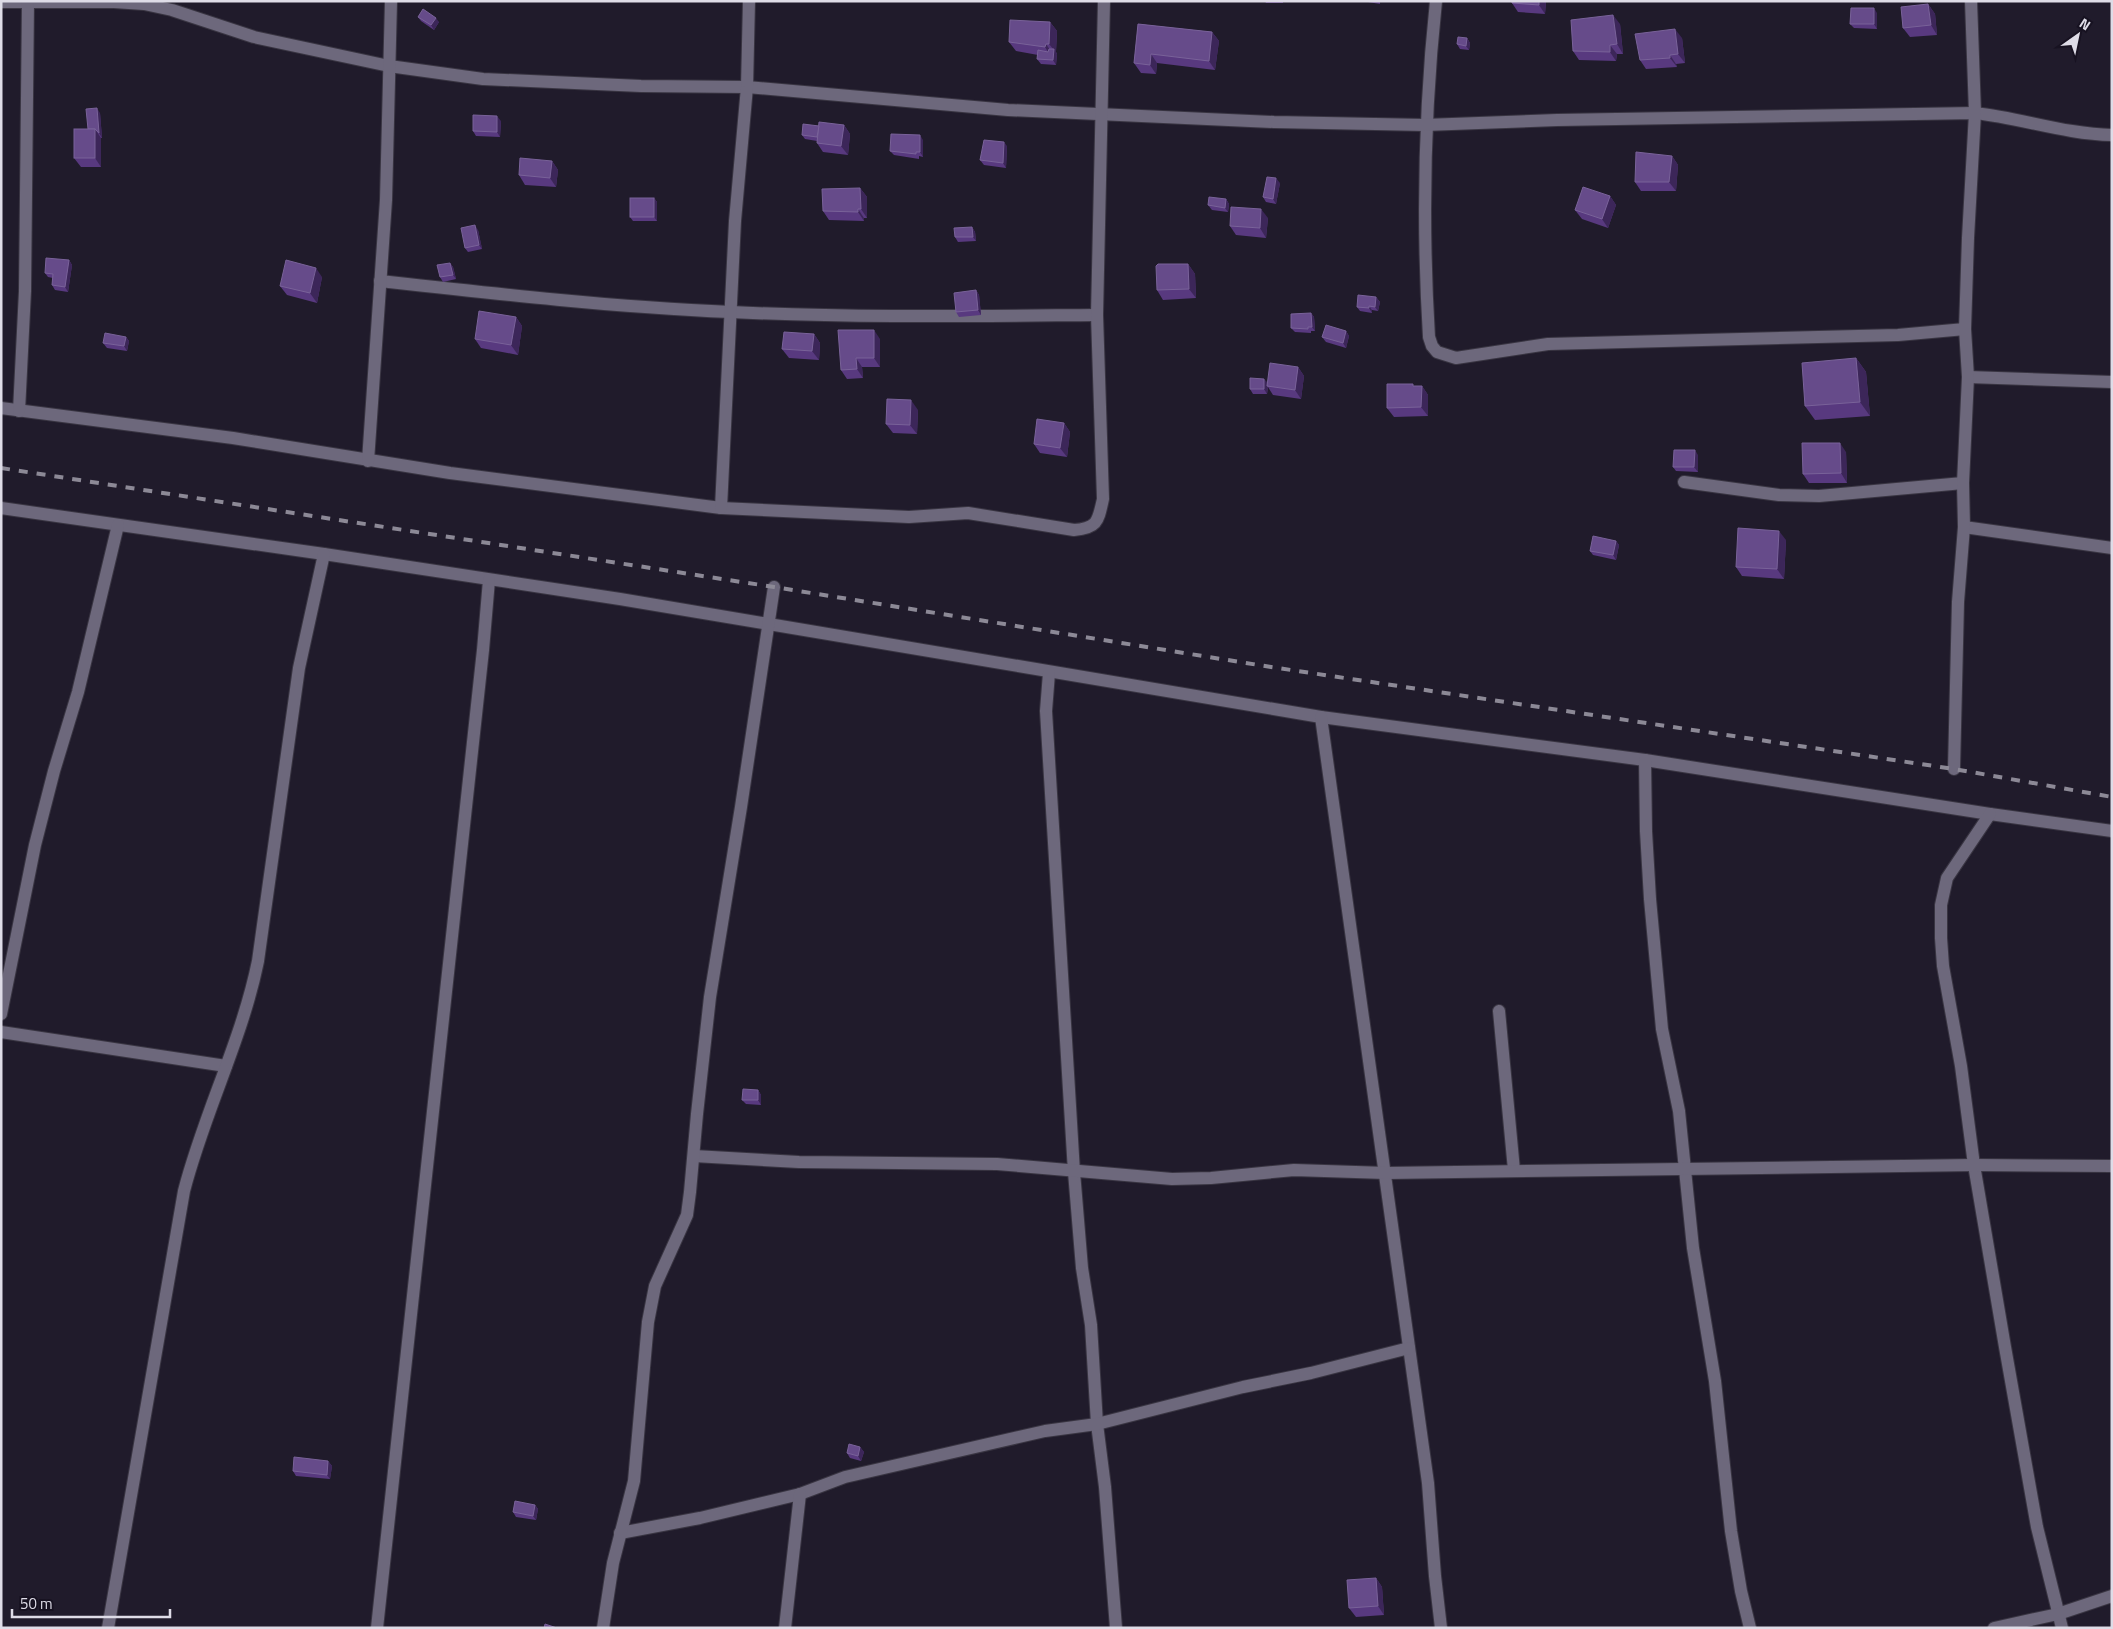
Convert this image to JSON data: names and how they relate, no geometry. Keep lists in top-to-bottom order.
{
  "scale_bar": "50 m",
  "north": "top right"
}
